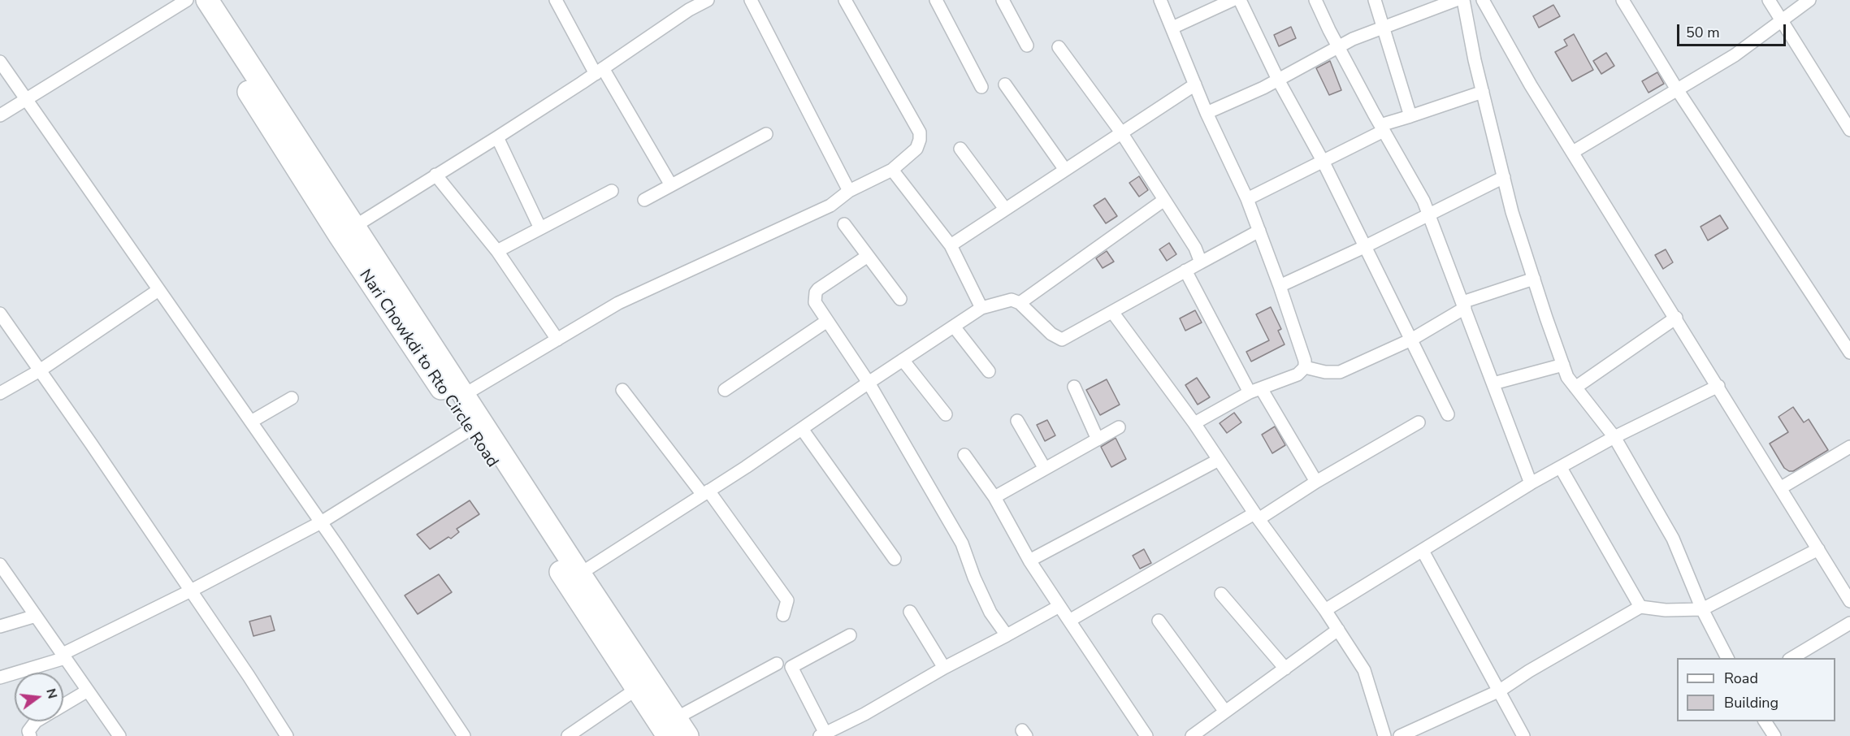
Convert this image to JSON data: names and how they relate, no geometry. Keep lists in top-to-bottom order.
{
  "streets": {
    "highway": ["Nari Chowkdi to Rto Circle Road"]
  },
  "legend": ["Road", "Building"],
  "scale_bar": "50 m",
  "north": "right"
}
